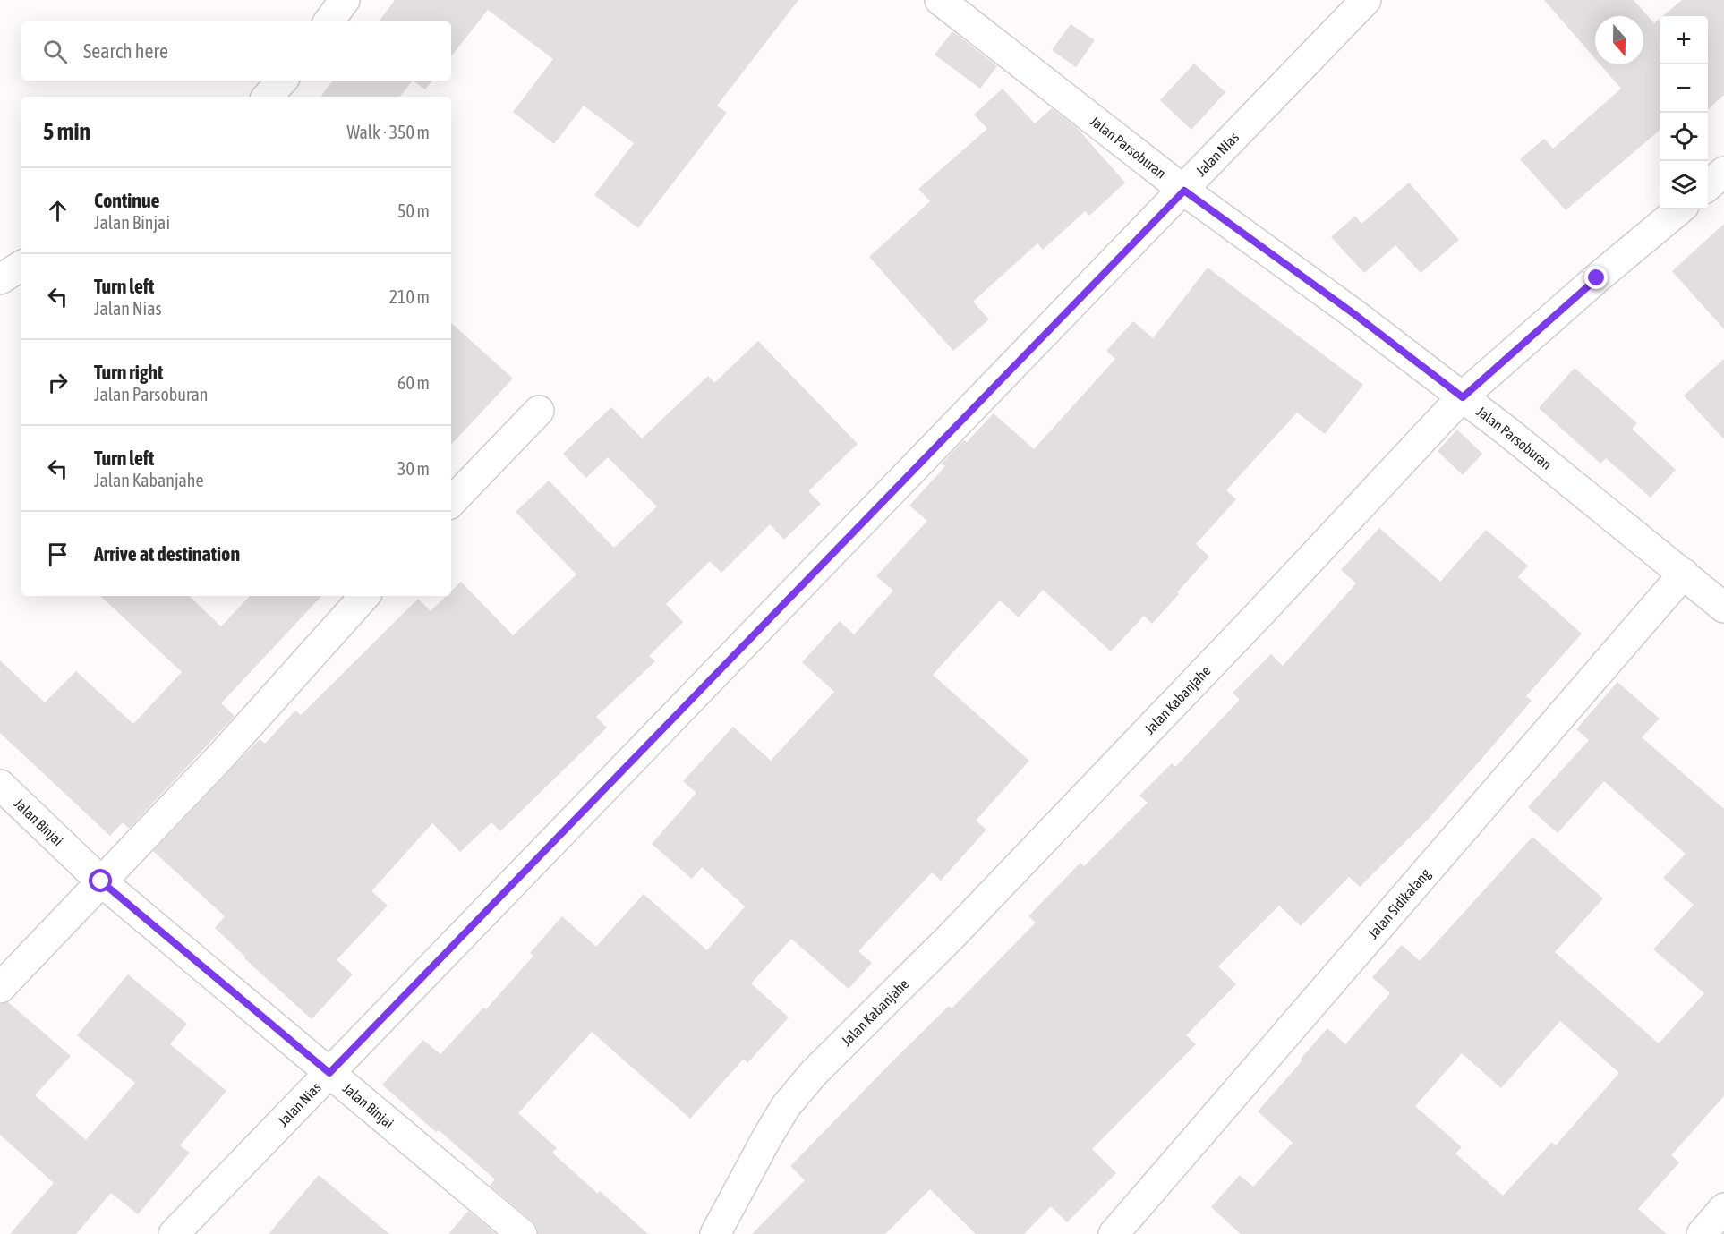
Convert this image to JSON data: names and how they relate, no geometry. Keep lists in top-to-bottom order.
{
  "streets": {
    "street": [
      "Jalan Parsoburan",
      "Jalan Nias",
      "Jalan Kabanjahe",
      "Jalan Binjai",
      "Jalan Sidikalang"
    ]
  },
  "crossings": [
    ["Jalan Parsoburan", "Jalan Nias"],
    ["Jalan Parsoburan", "Jalan Kabanjahe"],
    ["Jalan Parsoburan", "Jalan Sidikalang"],
    ["Jalan Nias", "Jalan Binjai"]
  ],
  "north": "bottom",
  "page": {
    "map_buttons": ["+", "−"],
    "search": "Search here",
    "heading": ["5 min", "Walk · 350 m"],
    "list": [
      ["Continue", "Jalan Binjai", "50 m"],
      ["Turn left", "Jalan Nias", "210 m"],
      ["Turn right", "Jalan Parsoburan", "60 m"],
      ["Turn left", "Jalan Kabanjahe", "30 m"],
      "Arrive at destination"
    ]
  }
}
